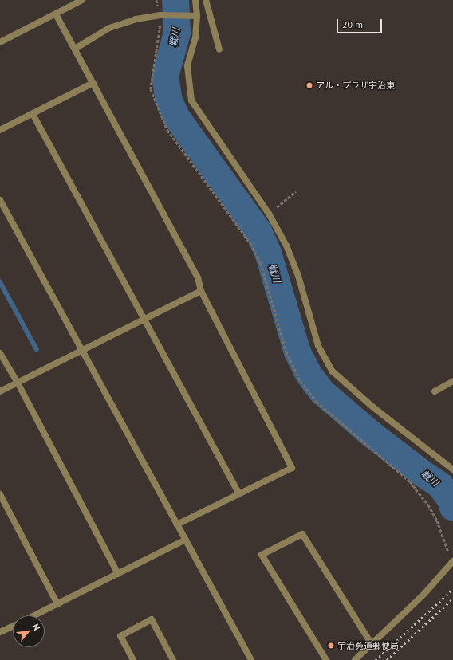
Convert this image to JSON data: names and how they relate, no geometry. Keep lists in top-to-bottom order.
{
  "water": ["戦川"],
  "places": ["アル・プラザ宇治東", "宇治菟道郵便局"],
  "scale_bar": "20 m",
  "north": "top right"
}
